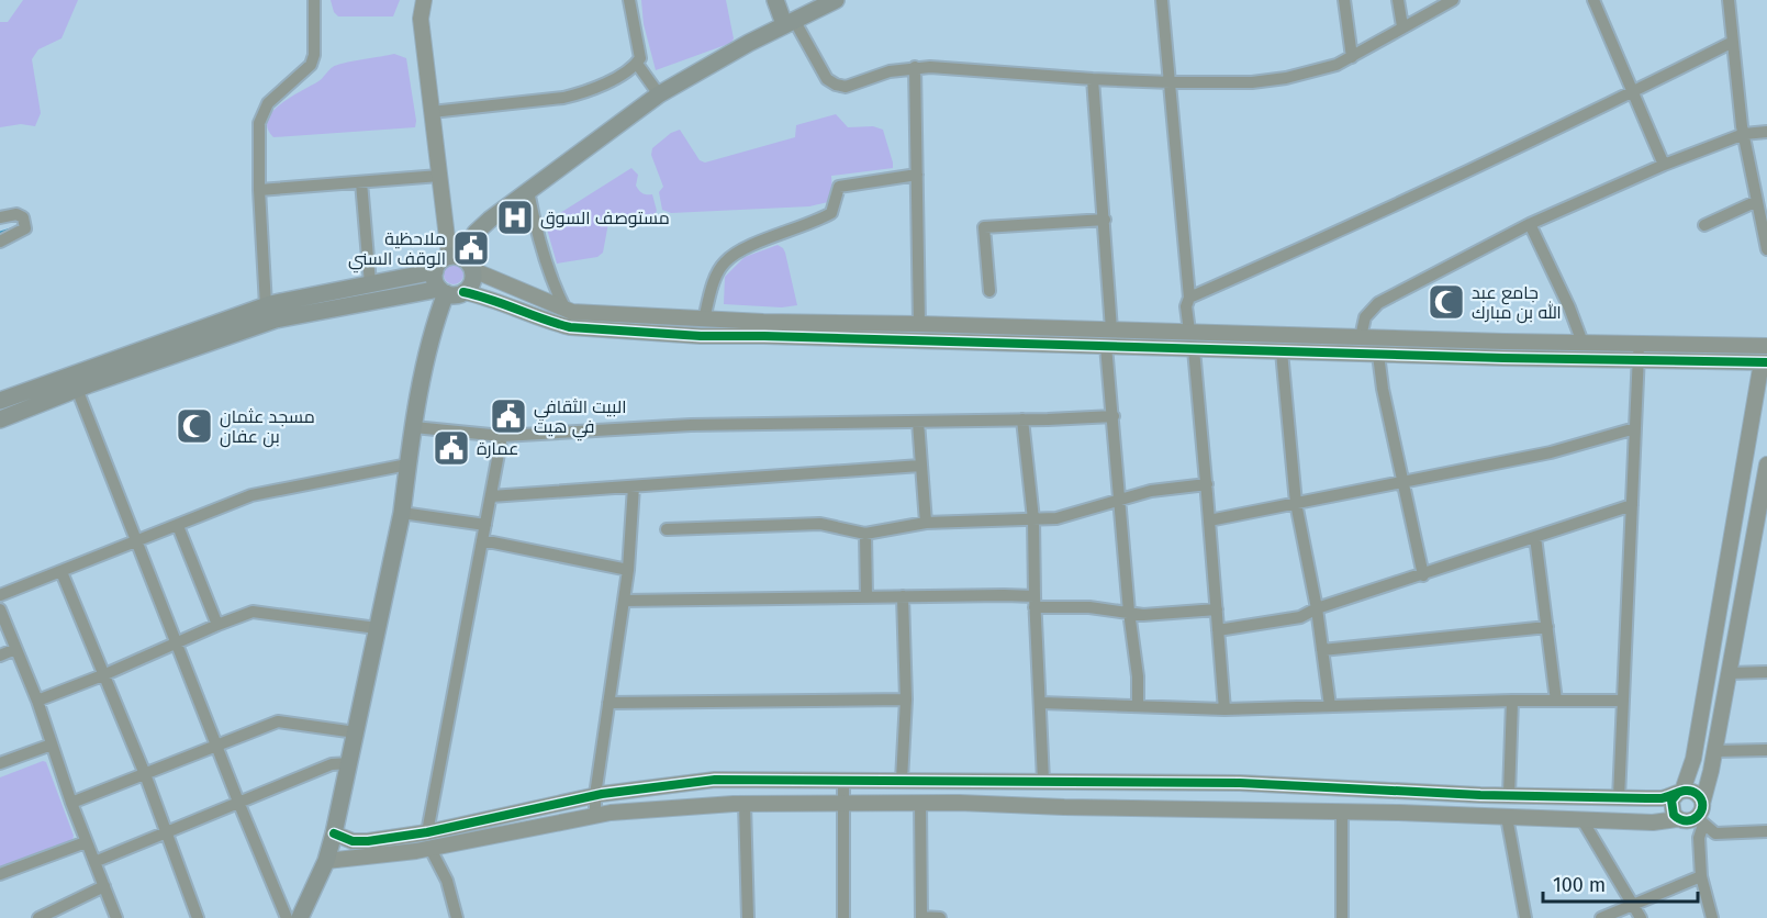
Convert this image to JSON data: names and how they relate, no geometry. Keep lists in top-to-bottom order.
{
  "places": {
    "hospital": ["مستوصف السوق"],
    "public building": ["ملاحظية الوقف السني", "البيت الثقافي في هيت", "عمارة"],
    "mosque": ["جامع عبد الله بن مبارك", "مسجد عثمان بن عفان"]
  },
  "scale_bar": "100 m"
}
